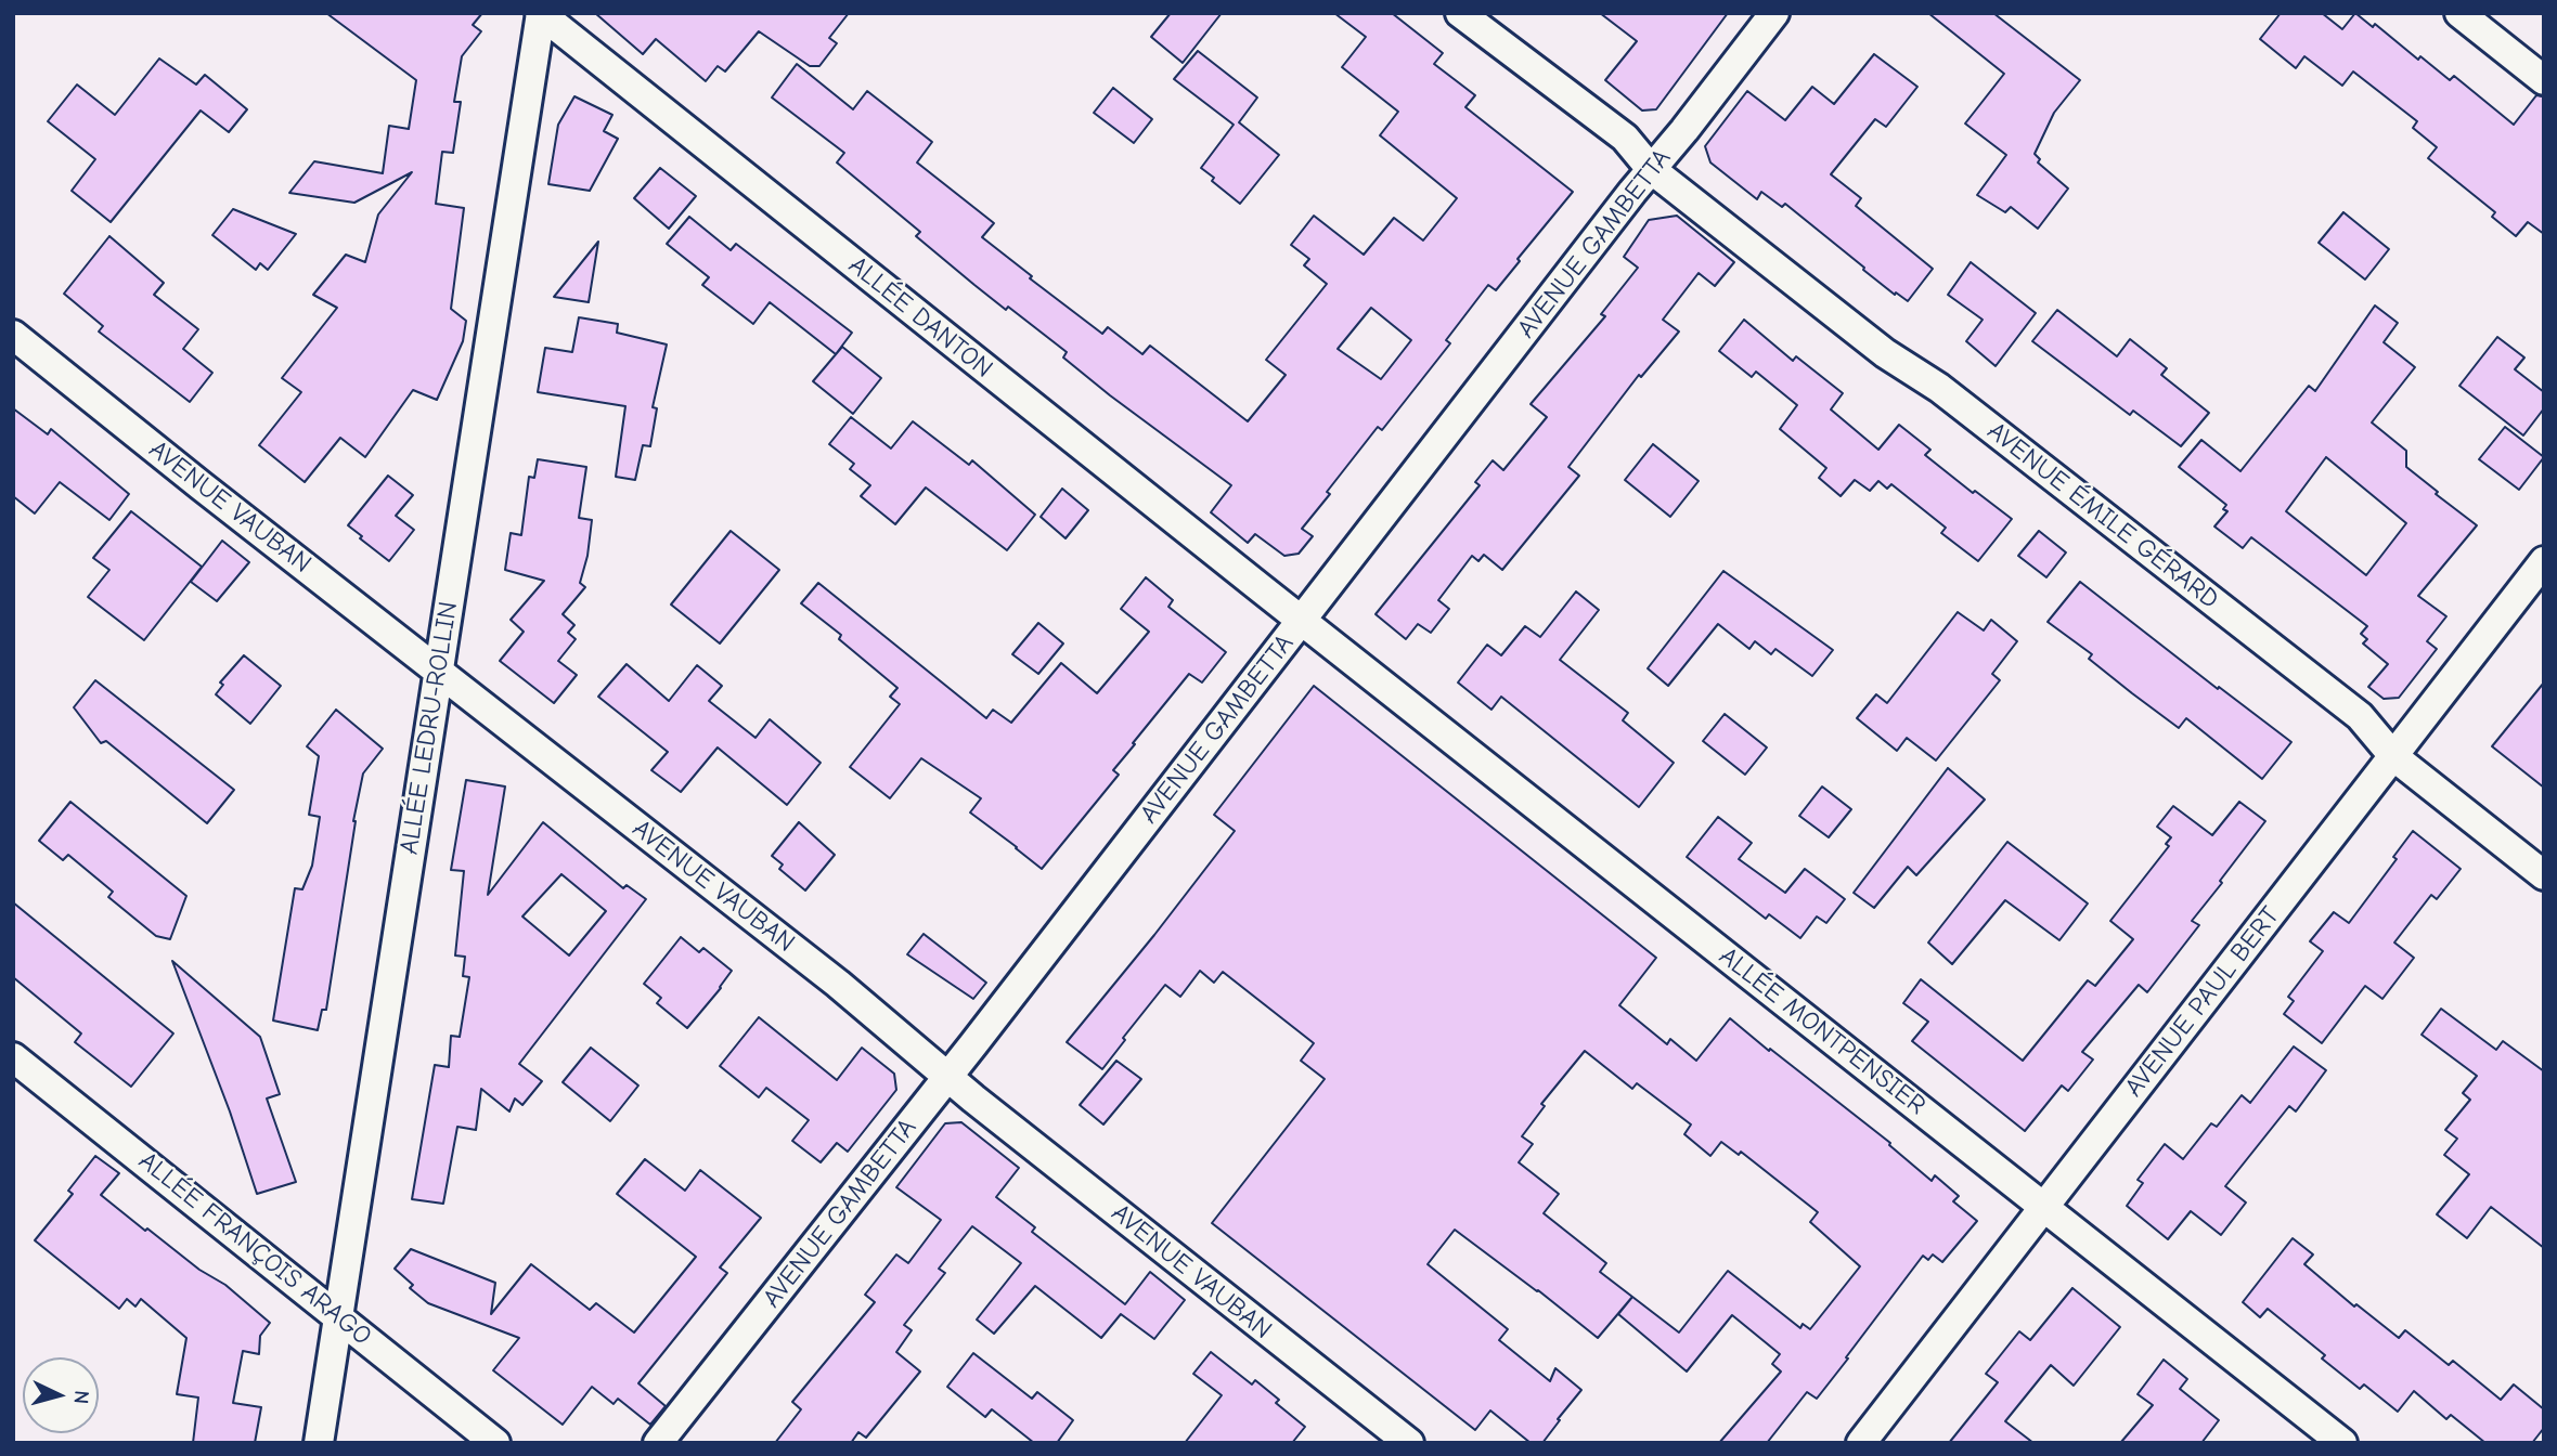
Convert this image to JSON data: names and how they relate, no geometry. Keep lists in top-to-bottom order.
{
  "streets": {
    "street": [
      "AVENUE GAMBETTA",
      "ALLÉE DANTON",
      "AVENUE VAUBAN",
      "AVENUE ÉMILE GÉRARD",
      "ALLÉE LEDRU-ROLLIN",
      "AVENUE PAUL BERT",
      "ALLÉE MONTPENSIER",
      "ALLÉE FRANÇOIS ARAGO"
    ]
  },
  "crossings": [
    ["AVENUE GAMBETTA", "ALLÉE DANTON"],
    ["AVENUE GAMBETTA", "AVENUE VAUBAN"],
    ["AVENUE GAMBETTA", "AVENUE ÉMILE GÉRARD"],
    ["AVENUE GAMBETTA", "ALLÉE MONTPENSIER"],
    ["ALLÉE DANTON", "ALLÉE LEDRU-ROLLIN"],
    ["ALLÉE DANTON", "ALLÉE MONTPENSIER"],
    ["AVENUE VAUBAN", "ALLÉE LEDRU-ROLLIN"],
    ["AVENUE ÉMILE GÉRARD", "AVENUE PAUL BERT"],
    ["ALLÉE LEDRU-ROLLIN", "ALLÉE FRANÇOIS ARAGO"],
    ["AVENUE PAUL BERT", "ALLÉE MONTPENSIER"]
  ],
  "north": "right"
}
